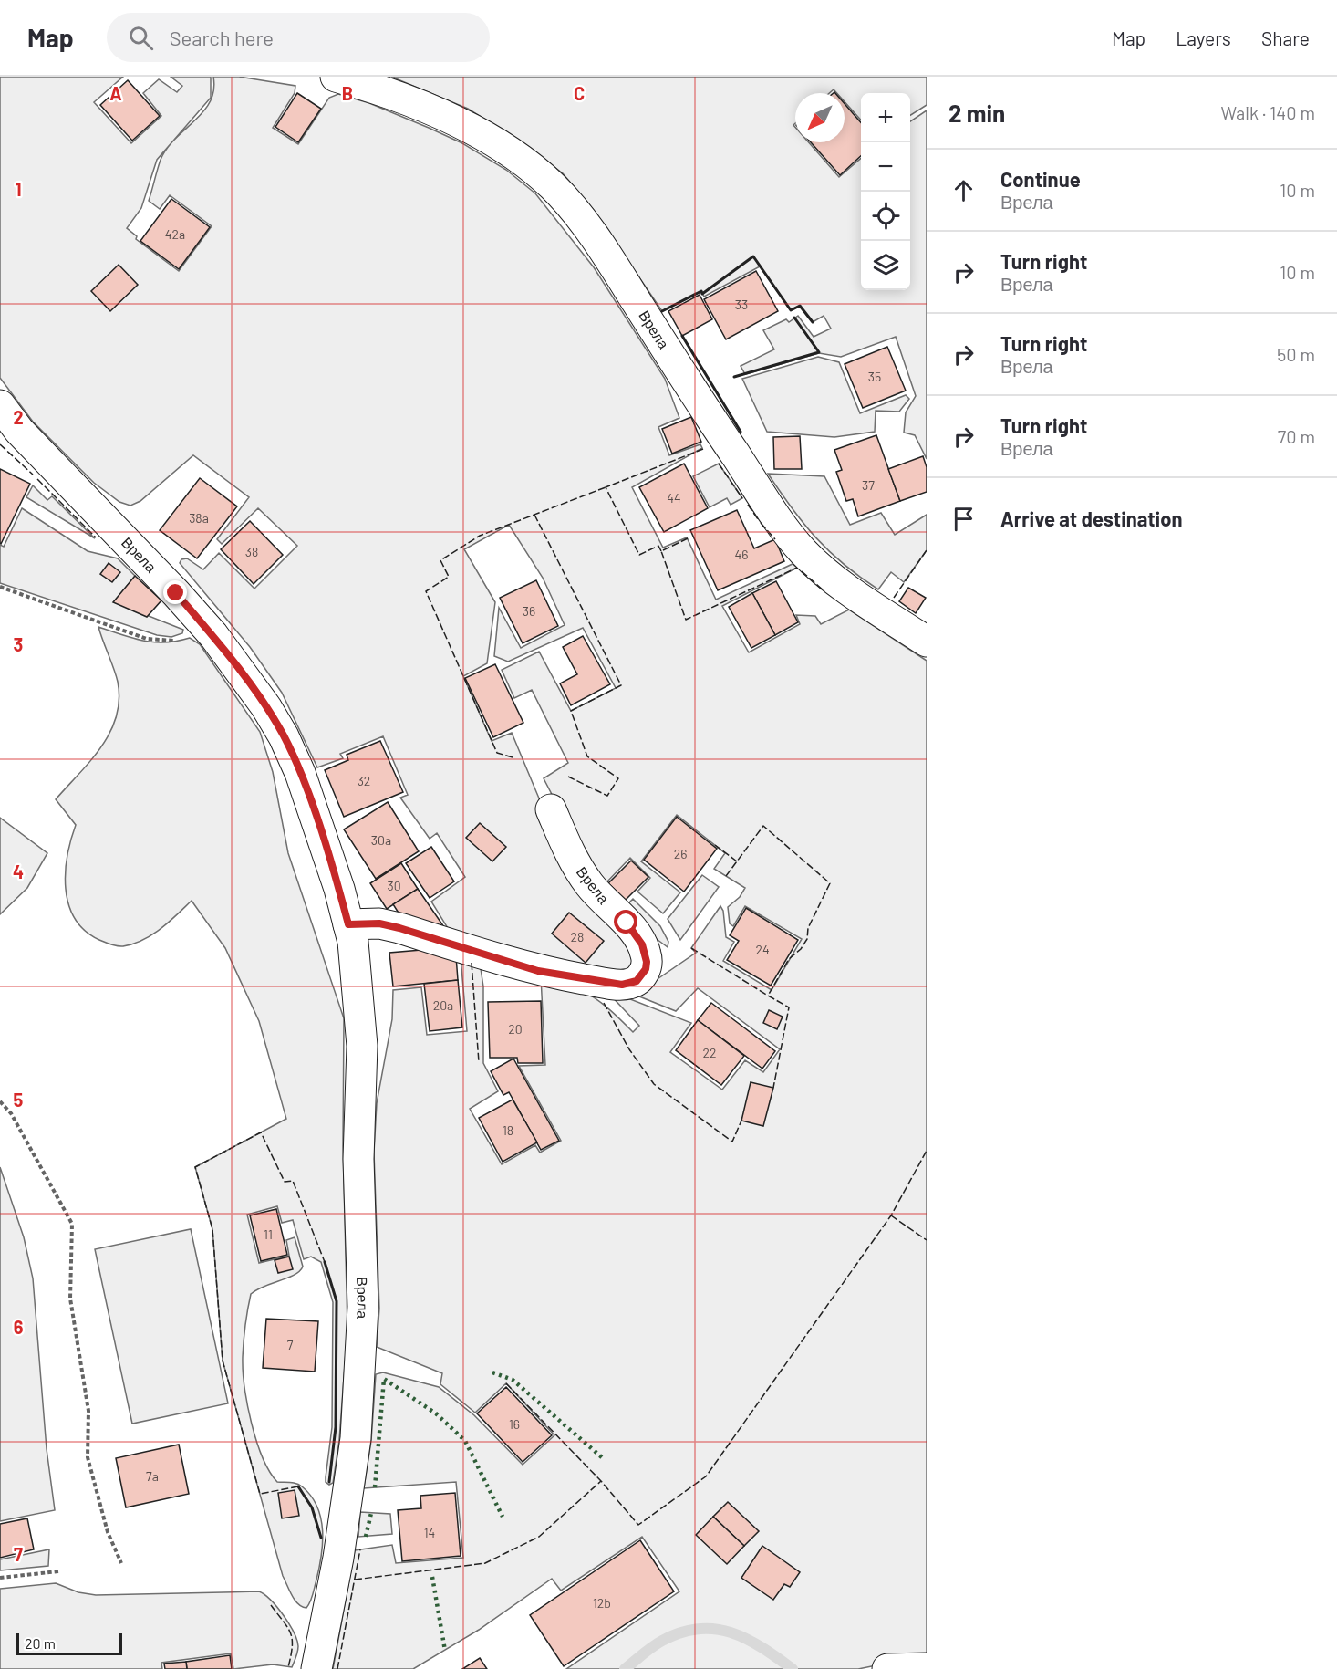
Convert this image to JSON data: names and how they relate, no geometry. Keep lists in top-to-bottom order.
{
  "streets": {
    "street": ["Врела"]
  },
  "house_numbers": [
    "42a",
    "33",
    "35",
    "37",
    "44",
    "38a",
    "38",
    "46",
    "36",
    "32",
    "30a",
    "26",
    "30",
    "28",
    "24",
    "20a",
    "20",
    "22",
    "18",
    "11",
    "7",
    "16",
    "7a",
    "14",
    "12b"
  ],
  "scale_bar": "20 m",
  "north": "bottom left",
  "page": {
    "header": "Map",
    "search": "Search here",
    "nav": ["Map", "Layers", "Share"],
    "heading": ["2 min", "Walk · 140 m"],
    "map_buttons": ["+", "−"],
    "list": [
      ["Continue", "Врела", "10 m"],
      ["Turn right", "Врела", "10 m"],
      ["Turn right", "Врела", "50 m"],
      ["Turn right", "Врела", "70 m"],
      "Arrive at destination"
    ],
    "scale": "20 m"
  },
  "grid": {
    "columns": ["A", "B", "C"],
    "rows": [
      "1",
      "2",
      "3",
      "4",
      "5",
      "6",
      "7"
    ]
  }
}
